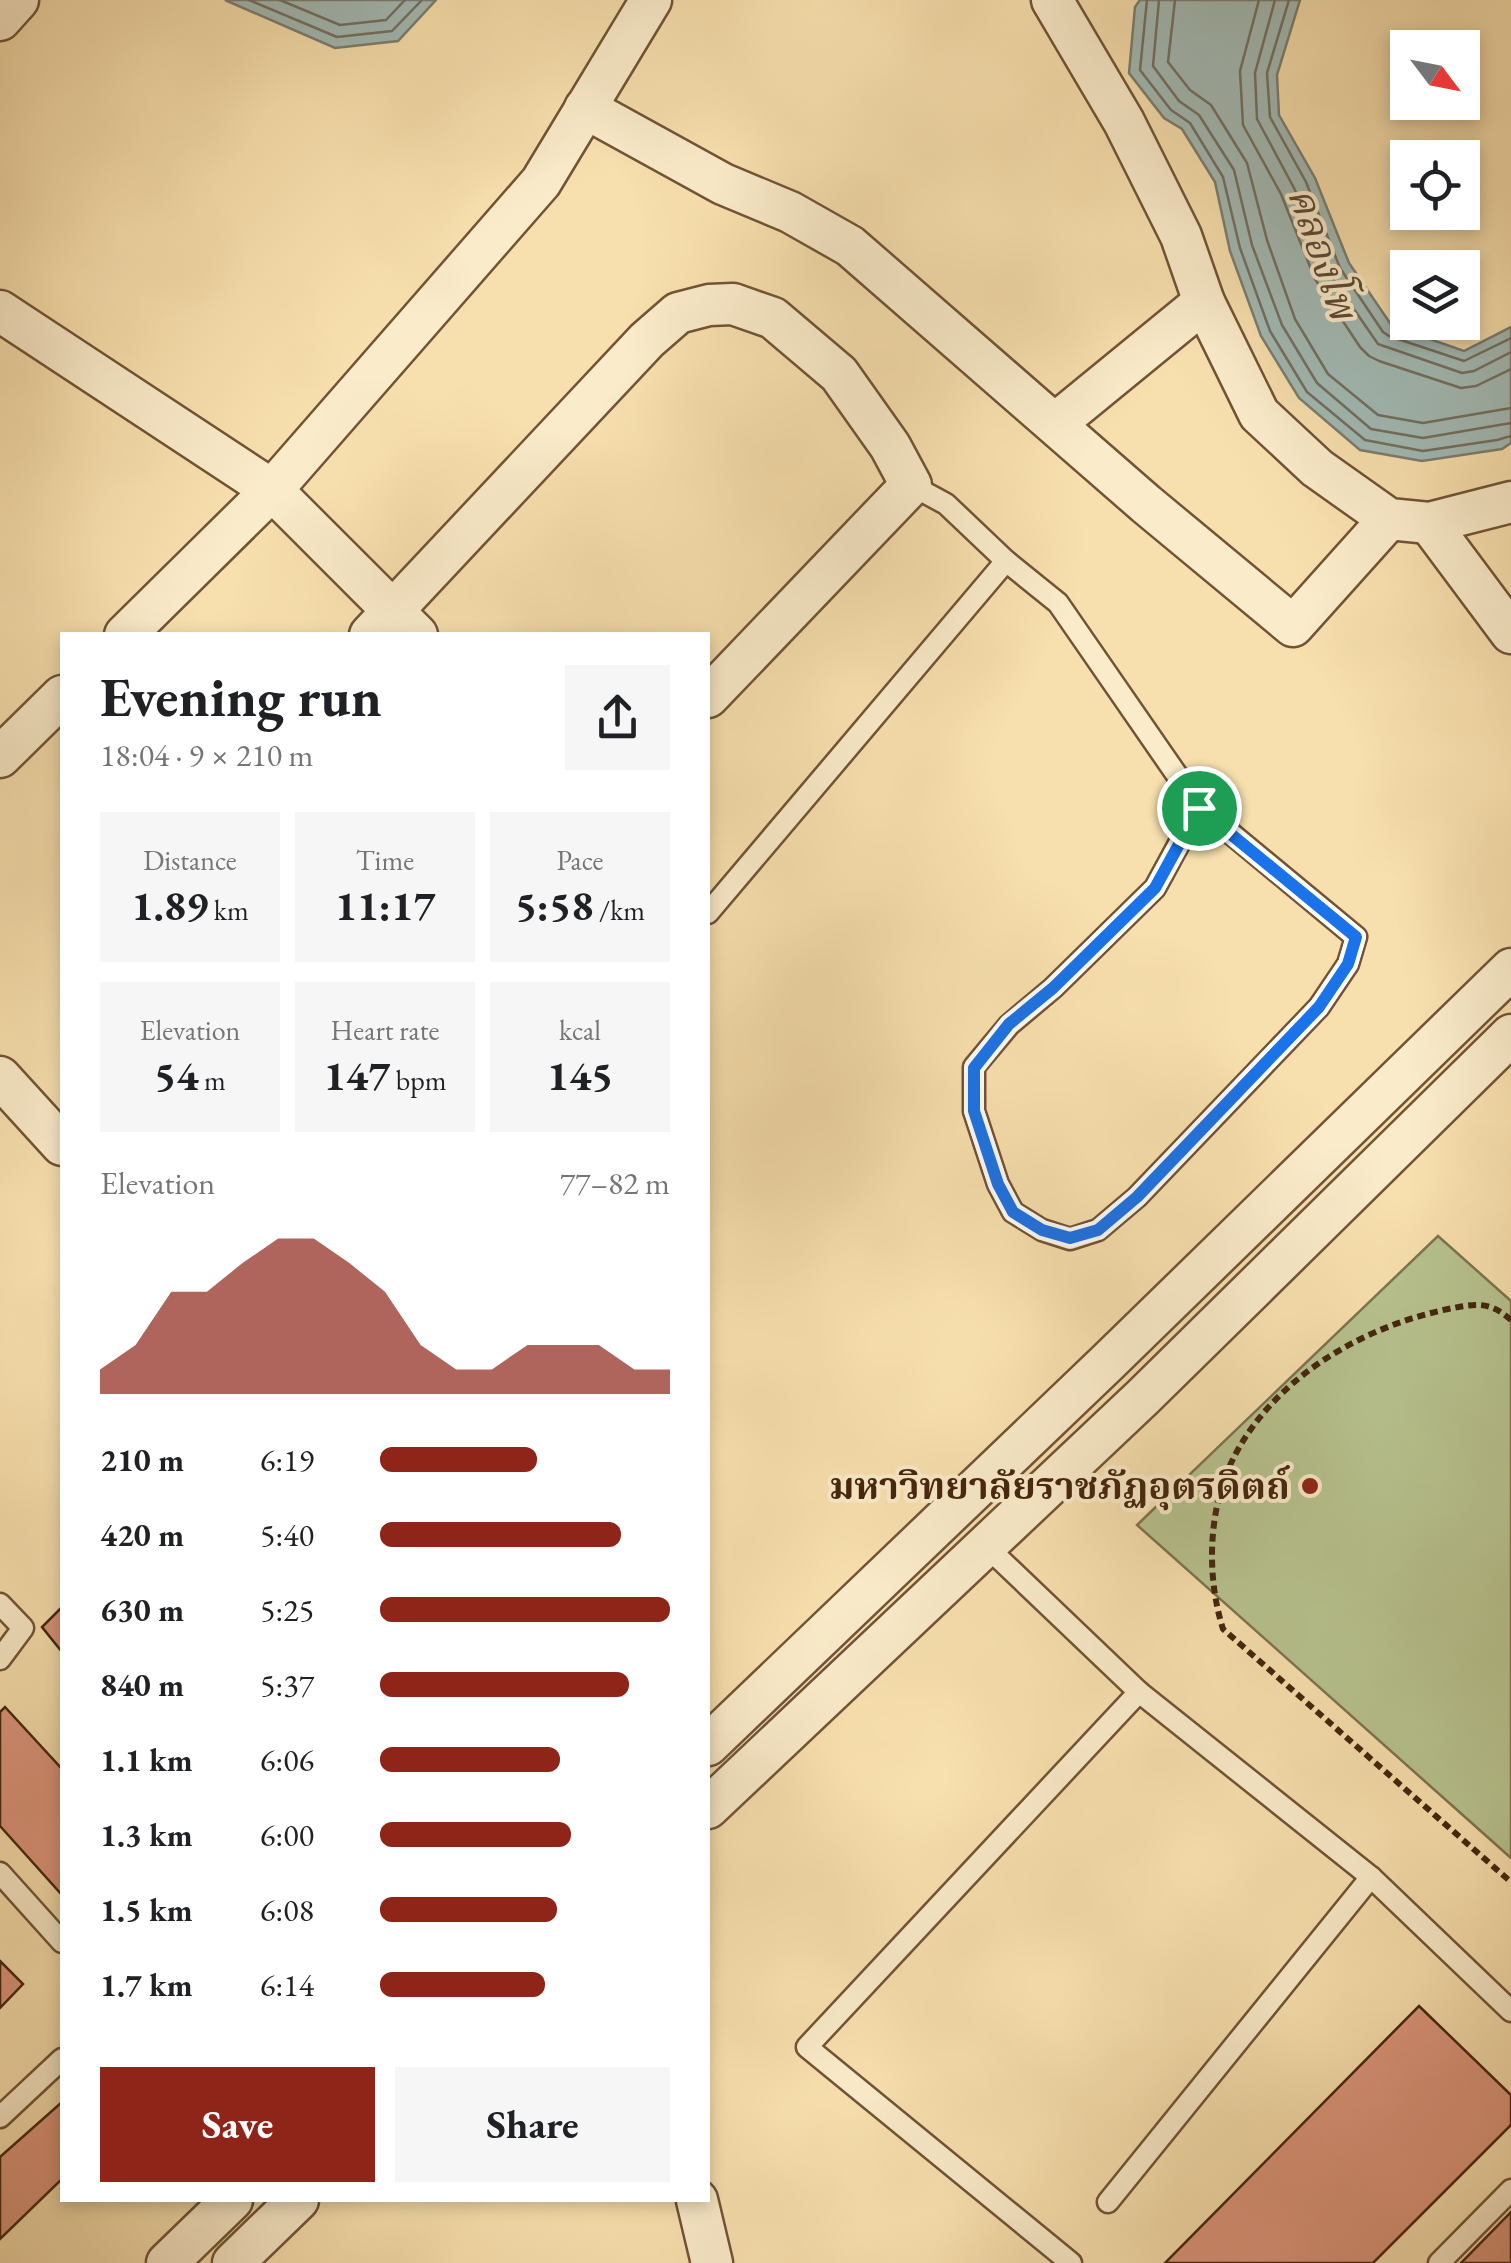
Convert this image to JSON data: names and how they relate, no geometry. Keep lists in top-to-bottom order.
{
  "water": ["คลองโพ"],
  "places": ["มหาวิทยาลัยราชภัฏอุตรดิตถ์"],
  "north": "bottom right",
  "page": {
    "heading": ["Evening run", "18:04 · 9 × 210 m"],
    "stats": [
      ["Distance", "1.89 km"],
      ["Time", "11:17"],
      ["Pace", "5:58 /km"],
      ["Elevation", "54 m"],
      ["Heart rate", "147 bpm"],
      ["kcal", "145"]
    ],
    "chart": ["Elevation", "77–82 m"],
    "list": [
      {
        "name": "210 m",
        "note": "6:19"
      },
      {
        "name": "420 m",
        "note": "5:40"
      },
      {
        "name": "630 m",
        "note": "5:25"
      },
      {
        "name": "840 m",
        "note": "5:37"
      },
      {
        "name": "1.1 km",
        "note": "6:06"
      },
      {
        "name": "1.3 km",
        "note": "6:00"
      },
      {
        "name": "1.5 km",
        "note": "6:08"
      },
      {
        "name": "1.7 km",
        "note": "6:14"
      }
    ],
    "buttons": ["Save", "Share"]
  }
}
